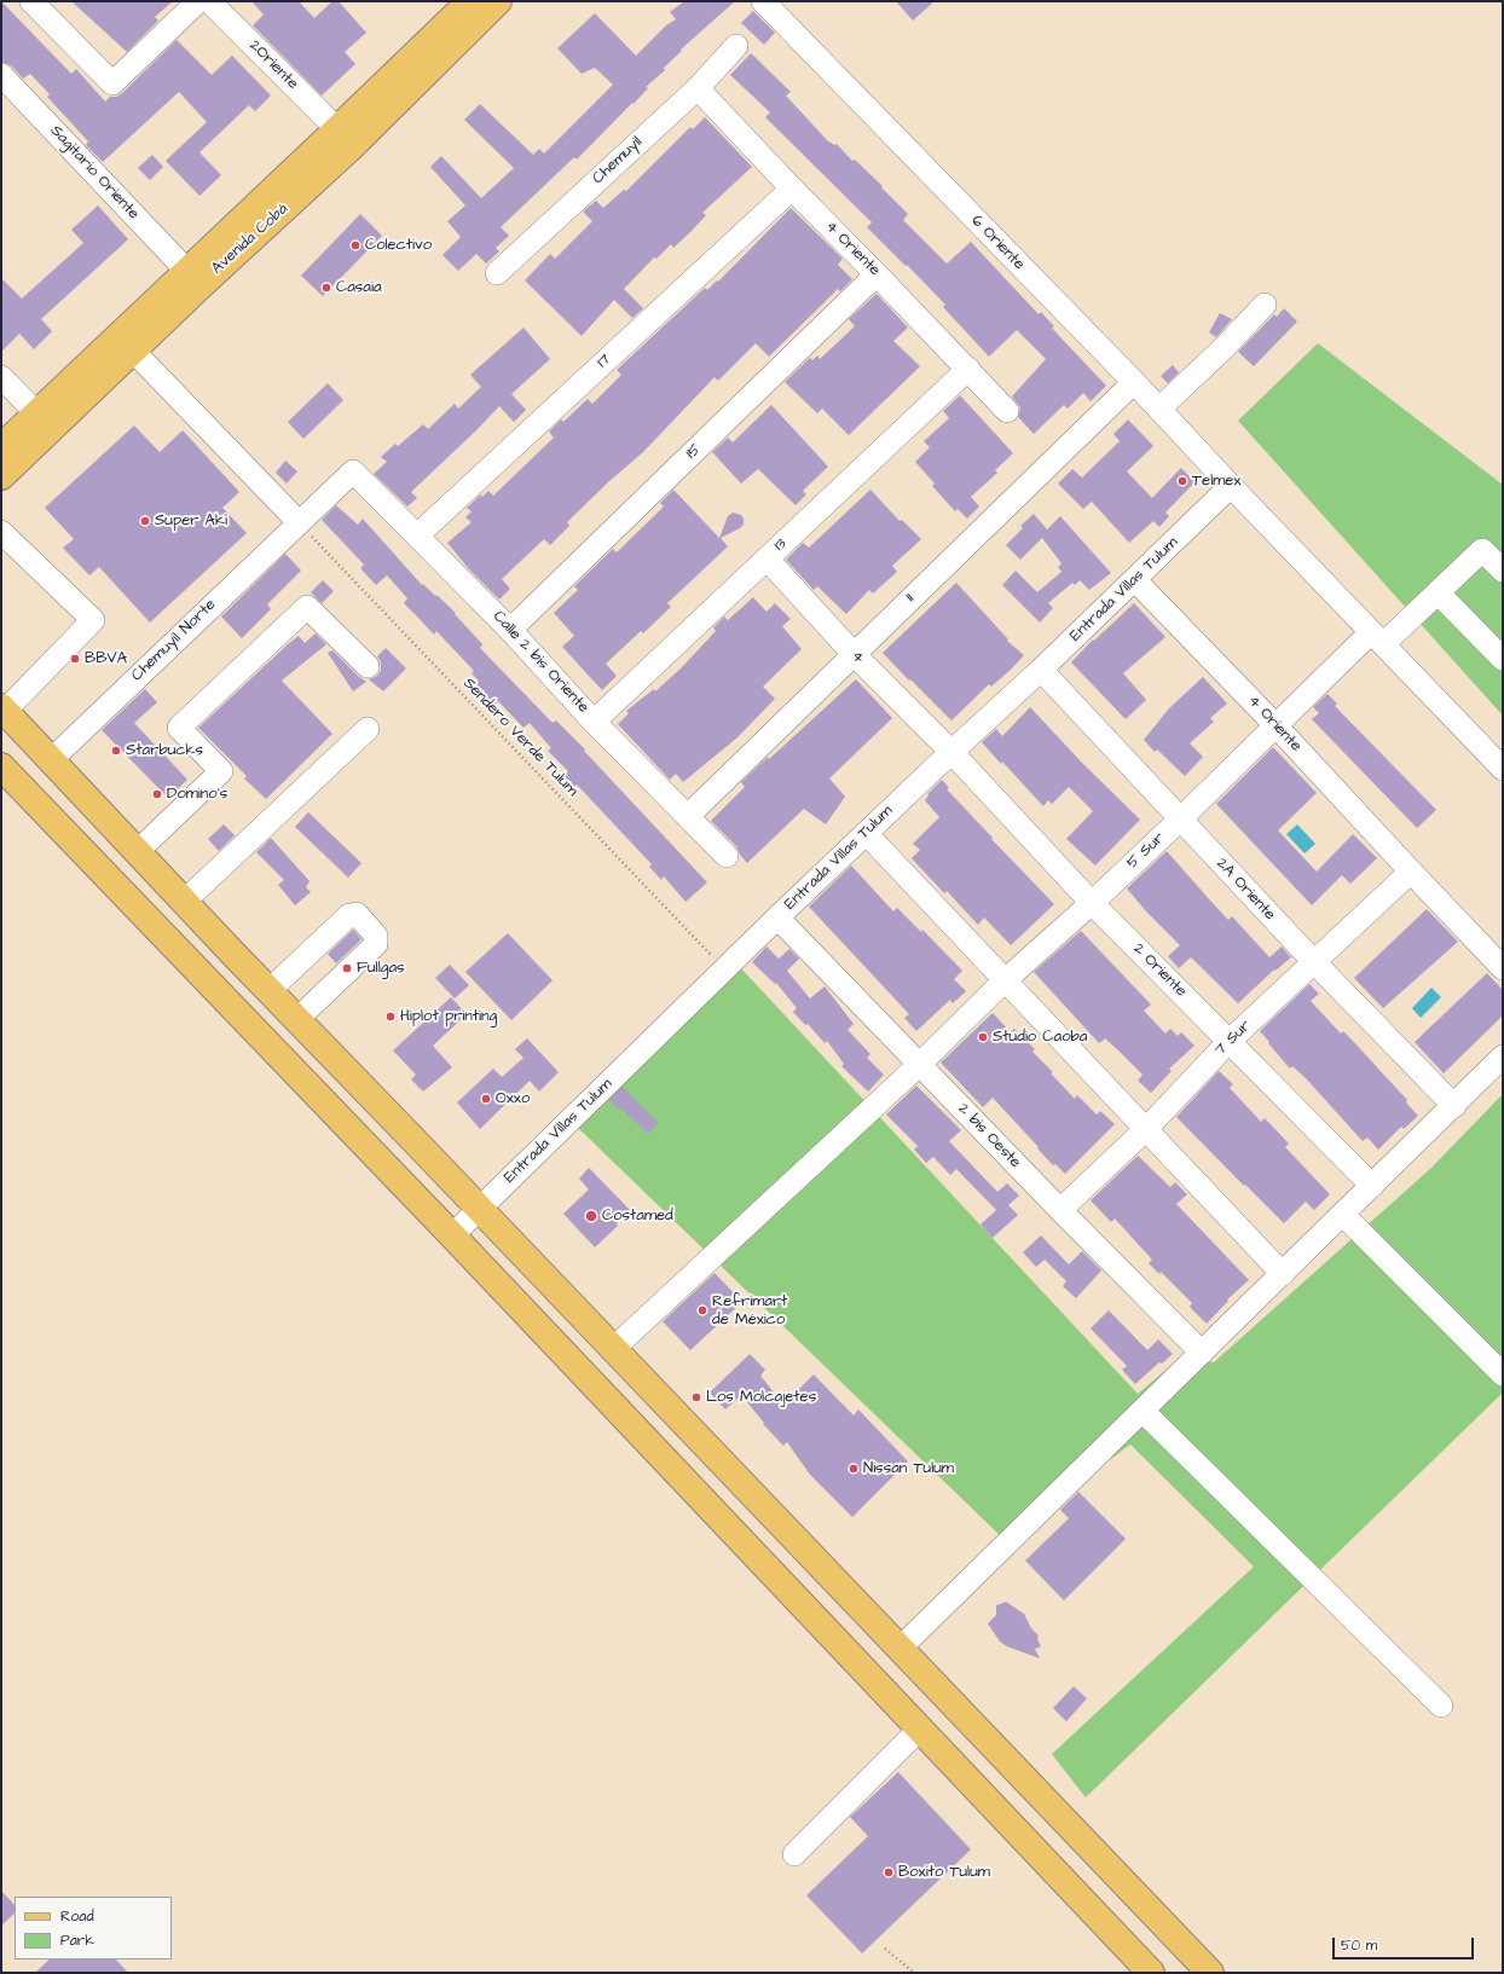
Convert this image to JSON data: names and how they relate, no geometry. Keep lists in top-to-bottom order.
{
  "streets": {
    "main road": ["Avenida Cobá"],
    "street": [
      "2Oriente",
      "Chemuyil",
      "Sagitario Oriente",
      "6 Oriente",
      "4 Oriente",
      "17",
      "15",
      "13",
      "Entrada Villas Tulum",
      "11",
      "Chemuyil Norte",
      "4",
      "Calle 2 bis Oriente",
      "5 Sur",
      "2A Oriente",
      "2 Oriente",
      "7 Sur",
      "2 bis Oeste"
    ],
    "path": ["Sendero Verde Tulum"]
  },
  "crossings": [
    ["2Oriente", "Avenida Cobá"],
    ["Chemuyil", "4 Oriente"],
    ["Sagitario Oriente", "Avenida Cobá"],
    ["6 Oriente", "Entrada Villas Tulum"],
    ["6 Oriente", "11"],
    ["6 Oriente", "5 Sur"],
    ["4 Oriente", "17"],
    ["4 Oriente", "15"],
    ["4 Oriente", "13"],
    ["4 Oriente", "Entrada Villas Tulum"],
    ["4 Oriente", "5 Sur"],
    ["4 Oriente", "7 Sur"],
    ["17", "Calle 2 bis Oriente"],
    ["15", "Calle 2 bis Oriente"],
    ["13", "4"],
    ["13", "Calle 2 bis Oriente"],
    ["Entrada Villas Tulum", "4"],
    ["Entrada Villas Tulum", "Sendero Verde Tulum"],
    ["Entrada Villas Tulum", "2A Oriente"],
    ["Entrada Villas Tulum", "2 Oriente"],
    ["Entrada Villas Tulum", "2 bis Oeste"],
    ["11", "4"],
    ["11", "Calle 2 bis Oriente"],
    ["Chemuyil Norte", "Calle 2 bis Oriente"],
    ["Chemuyil Norte", "Sendero Verde Tulum"],
    ["4", "2 Oriente"],
    ["Calle 2 bis Oriente", "Sendero Verde Tulum"],
    ["5 Sur", "2A Oriente"],
    ["5 Sur", "2 Oriente"],
    ["5 Sur", "2 bis Oeste"],
    ["2A Oriente", "7 Sur"],
    ["2 Oriente", "7 Sur"],
    ["7 Sur", "2 bis Oeste"]
  ],
  "places": [
    "Colectivo",
    "Casaia",
    "Telmex",
    "Super Aki",
    "BBVA",
    "Starbucks",
    "Domino's",
    "Fullgas",
    "Hiplot printing",
    "Studio Caoba",
    "Oxxo",
    "Costamed",
    "Refrimart de México",
    "Los Molcajetes",
    "Nissan Tulum",
    "Boxito Tulum"
  ],
  "legend": ["Road", "Park"],
  "scale_bar": "50 m"
}
